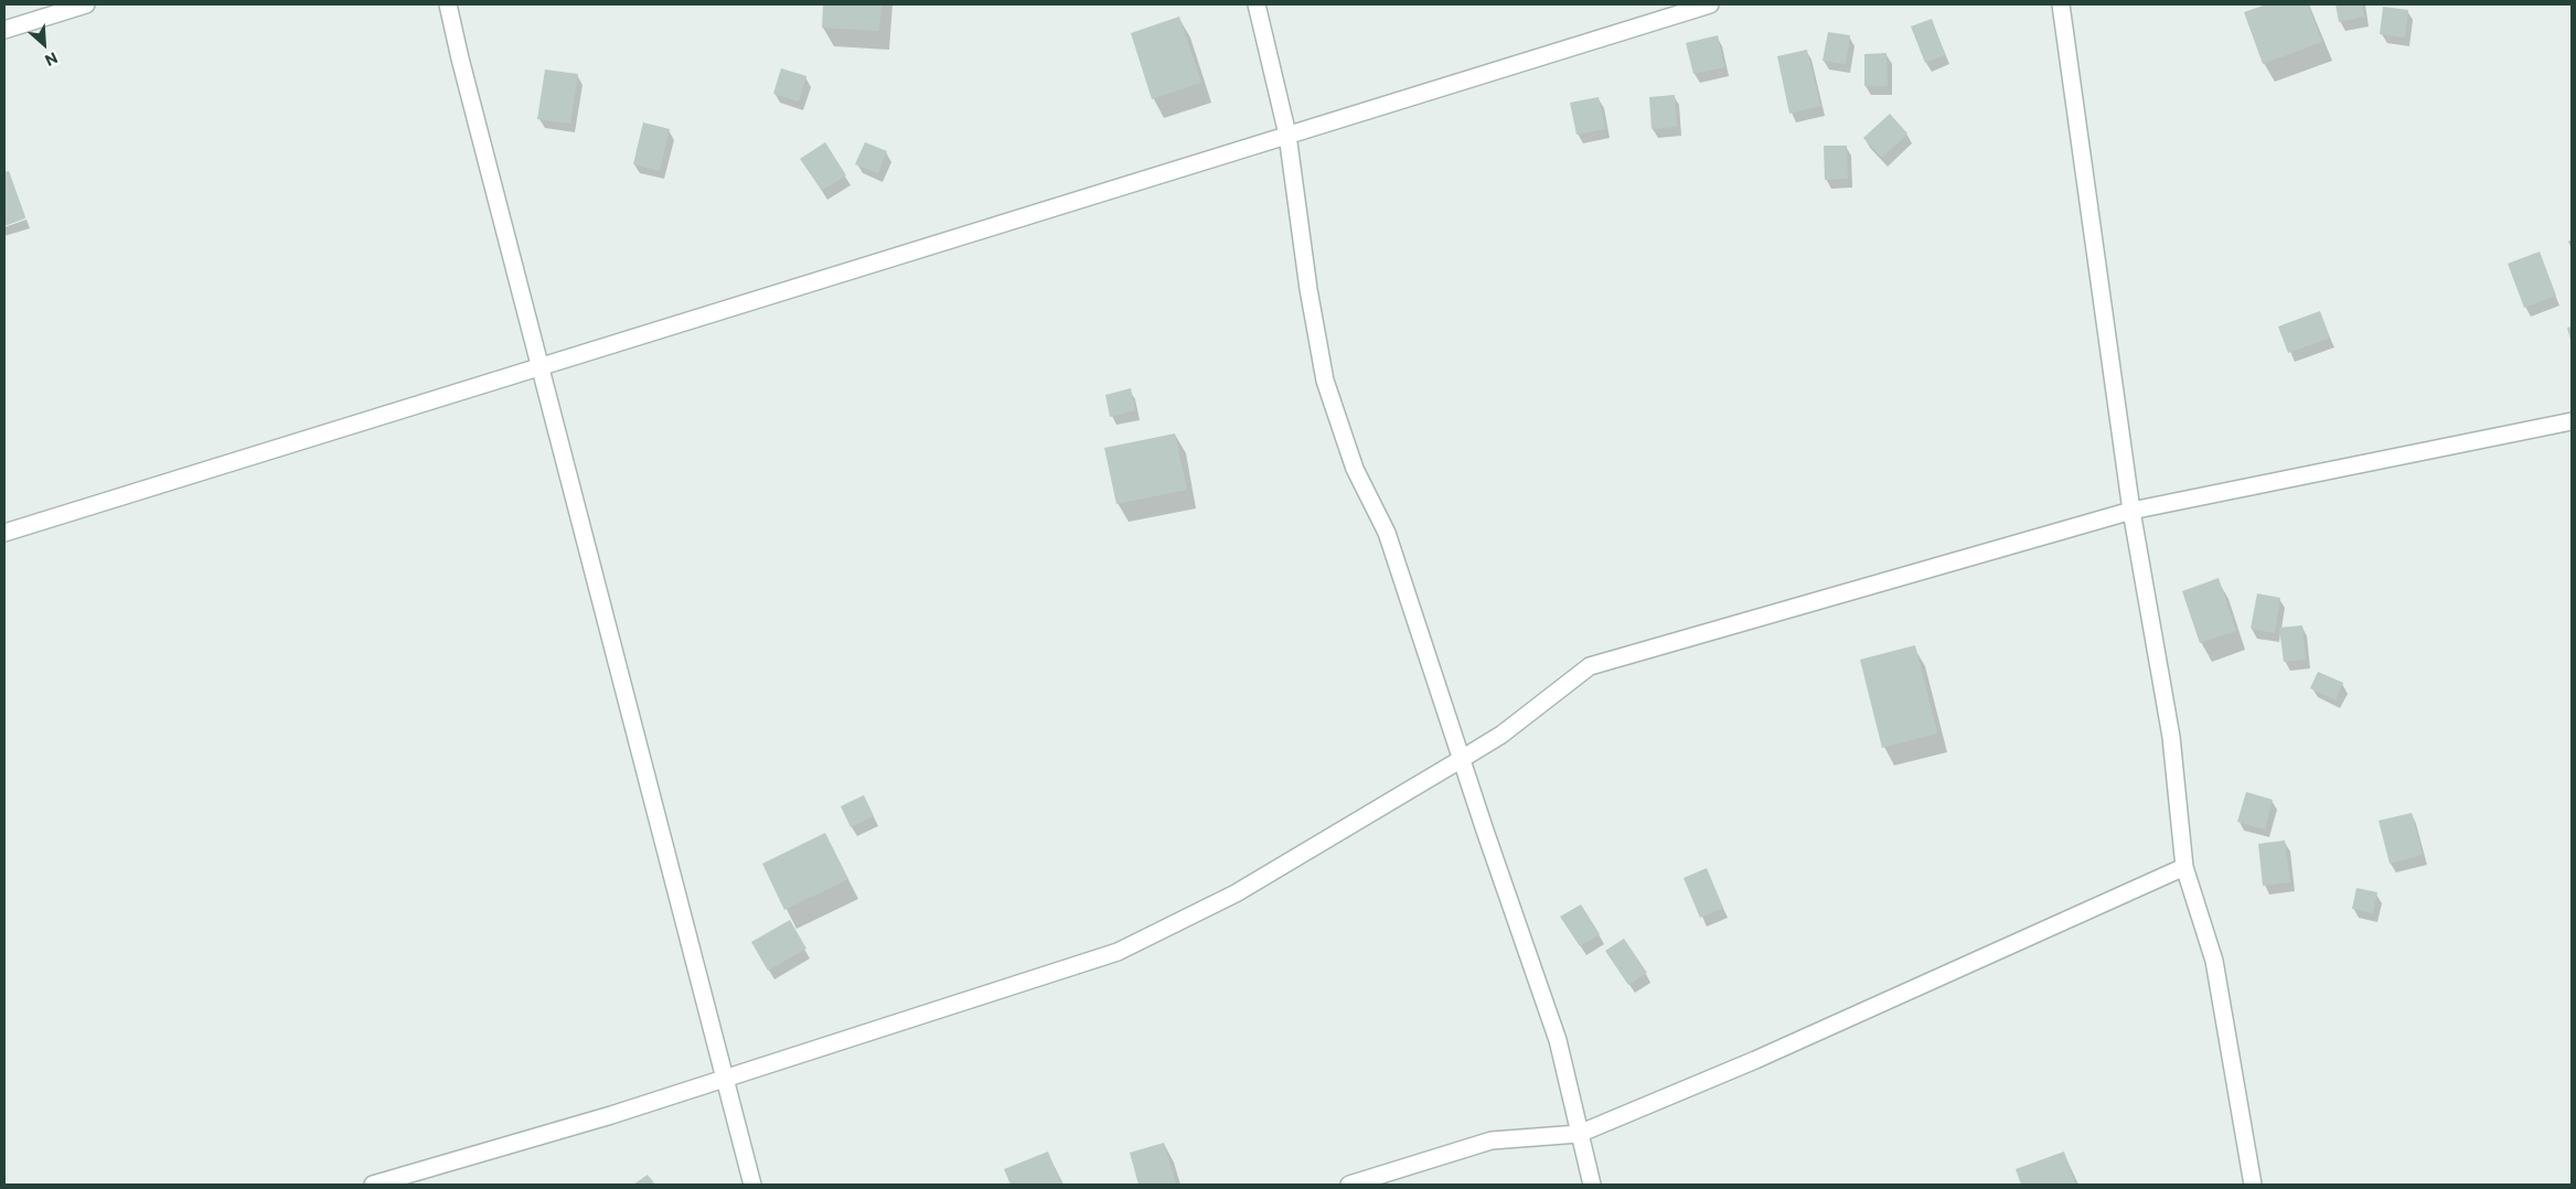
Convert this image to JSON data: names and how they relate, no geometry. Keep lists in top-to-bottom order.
{
  "north": "bottom right"
}
